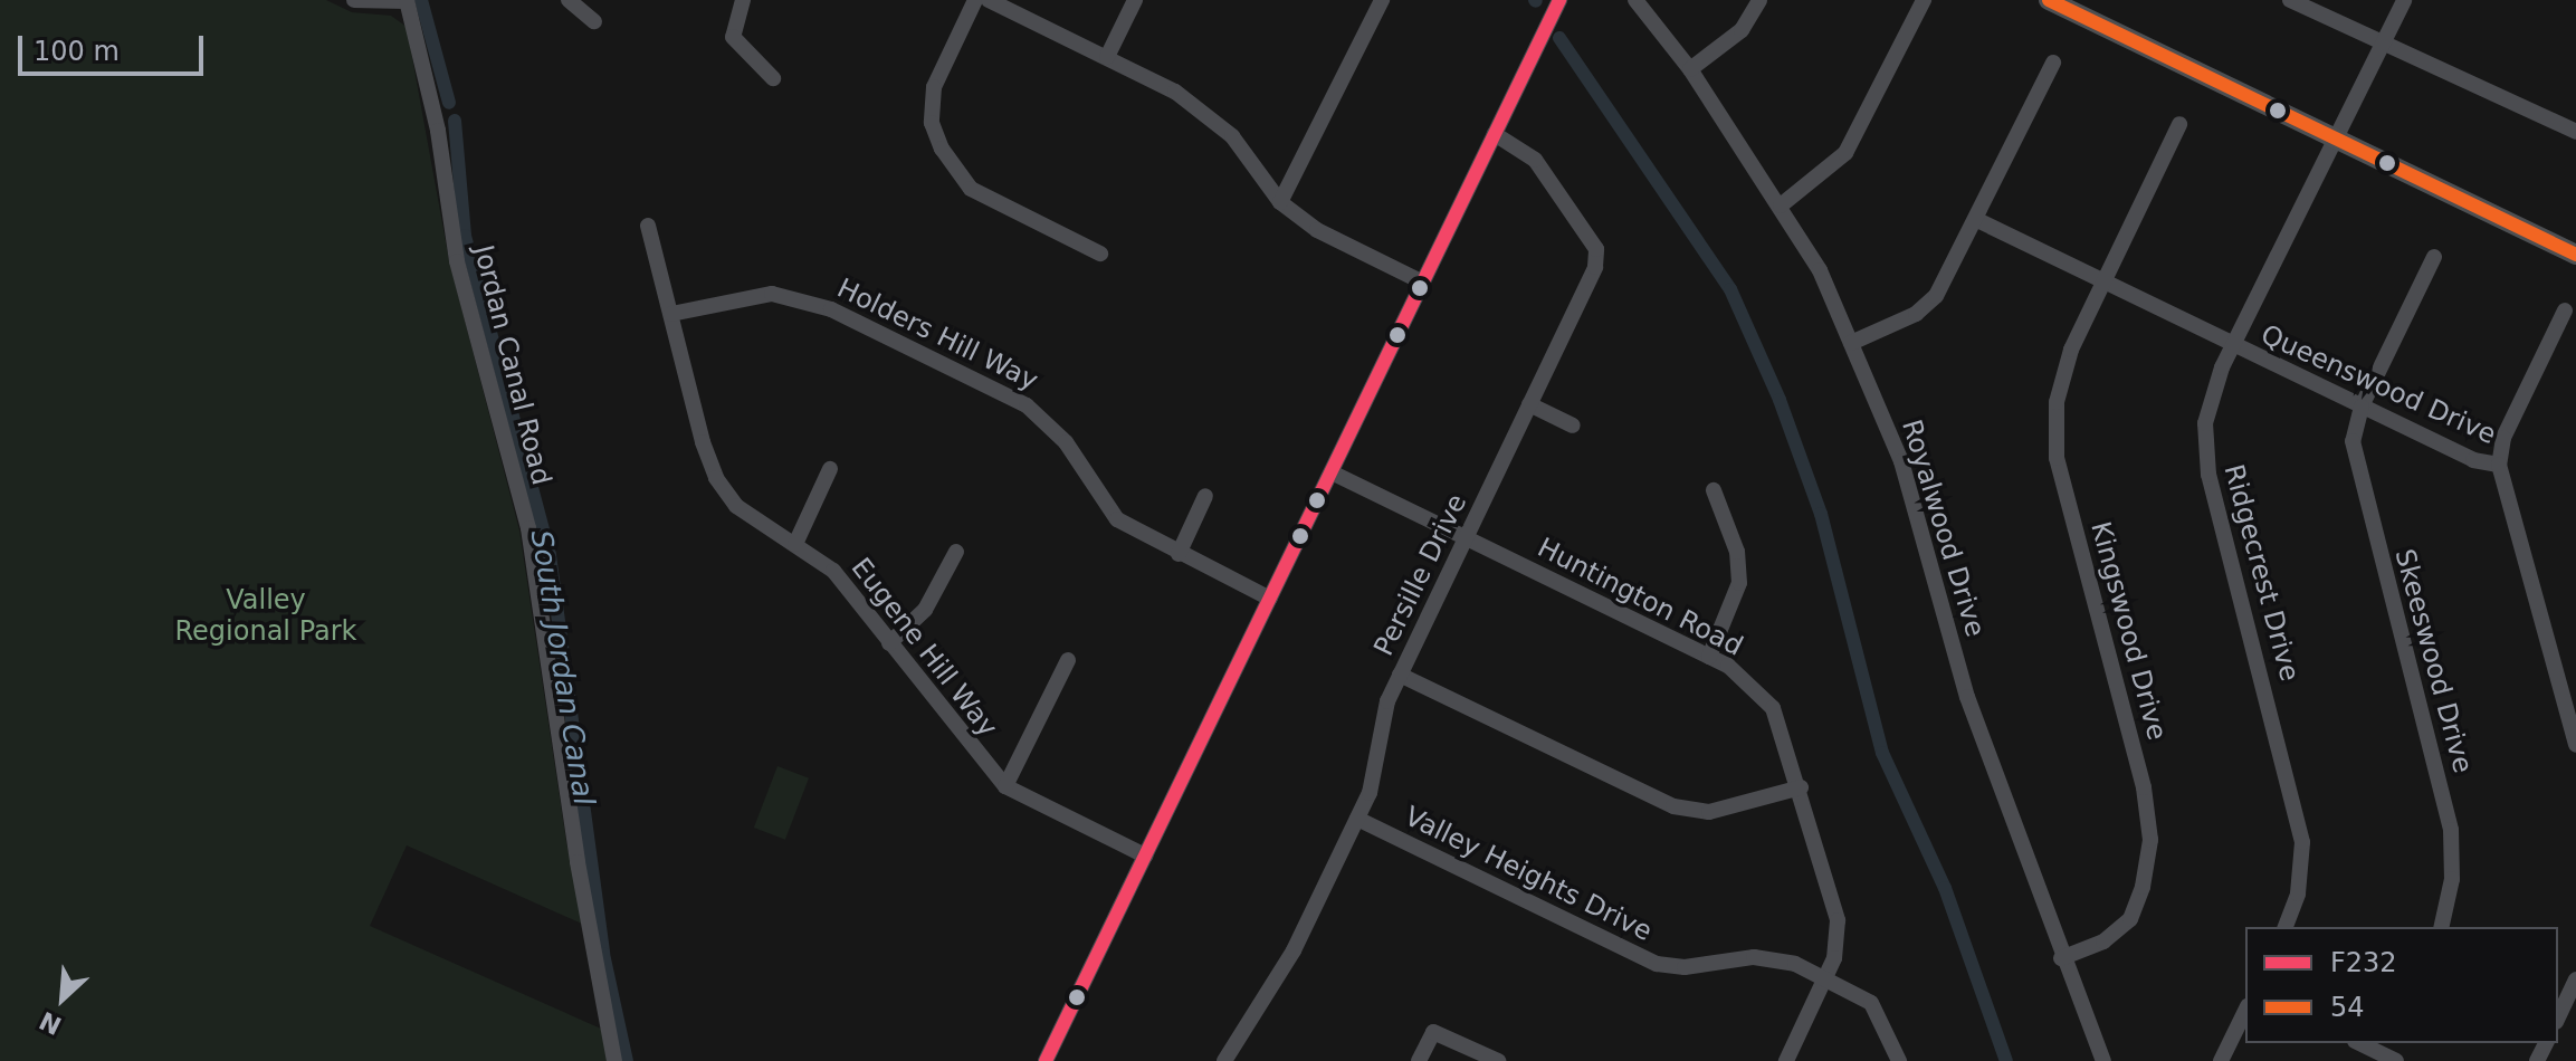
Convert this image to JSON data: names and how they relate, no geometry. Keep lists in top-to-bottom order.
{
  "streets": {
    "street": [
      "Holders Hill Way",
      "Jordan Canal Road",
      "Queenswood Drive",
      "Royalwood Drive",
      "Ridgecrest Drive",
      "Persille Drive",
      "Huntington Road",
      "Kingswood Drive",
      "Eugene Hill Way",
      "Skeeswood Drive",
      "Valley Heights Drive"
    ]
  },
  "crossings": [
    ["Holders Hill Way", "Eugene Hill Way"],
    ["Queenswood Drive", "Ridgecrest Drive"],
    ["Queenswood Drive", "Kingswood Drive"],
    ["Queenswood Drive", "Skeeswood Drive"],
    ["Royalwood Drive", "Kingswood Drive"],
    ["Persille Drive", "Huntington Road"],
    ["Persille Drive", "Valley Heights Drive"],
    ["Huntington Road", "Valley Heights Drive"]
  ],
  "water": ["South Jordan Canal"],
  "parks": ["Valley Regional Park"],
  "lines": ["transit line F232", "transit line 54"],
  "legend": ["F232", "54"],
  "scale_bar": "100 m",
  "north": "bottom left"
}
